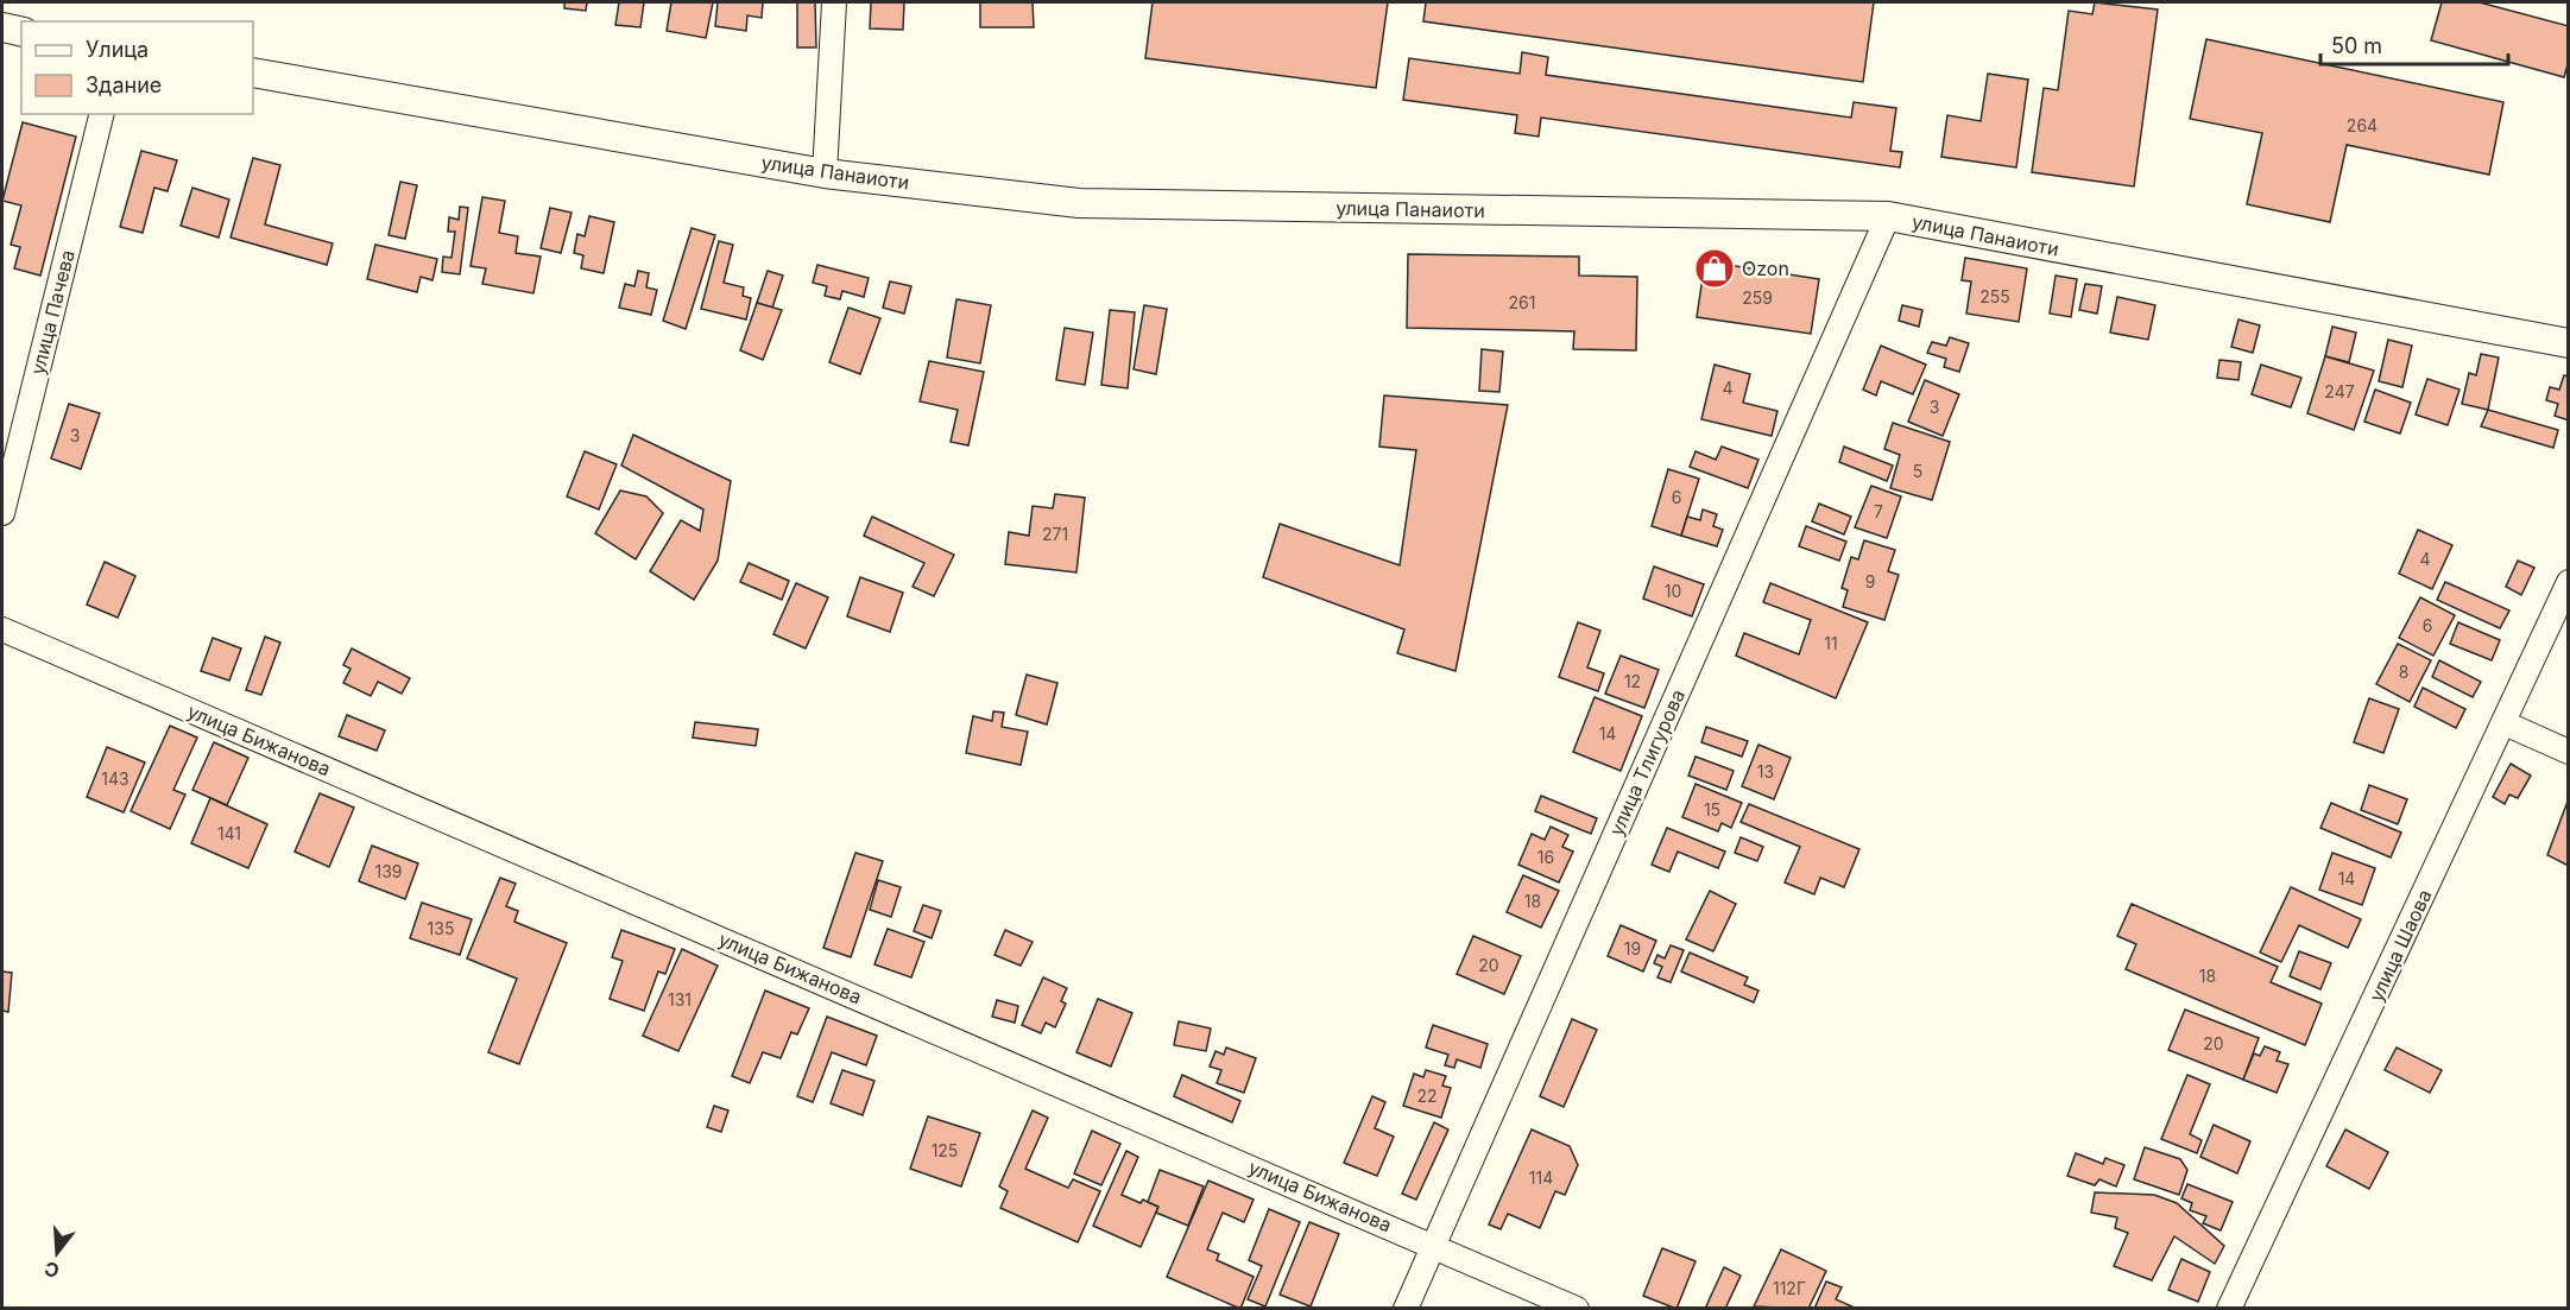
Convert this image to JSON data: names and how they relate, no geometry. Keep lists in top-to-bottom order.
{
  "streets": {
    "street": [
      "улица Панаиоти",
      "улица Пачева",
      "улица Бижанова",
      "улица Тлигурова",
      "улица Шаова"
    ]
  },
  "crossings": [
    ["улица Панаиоти", "улица Тлигурова"],
    ["улица Бижанова", "улица Тлигурова"]
  ],
  "places": {
    "shop": ["Ozon"]
  },
  "house_numbers": [
    "264",
    "255",
    "259",
    "261",
    "4",
    "247",
    "3",
    "3",
    "5",
    "6",
    "7",
    "271",
    "4",
    "9",
    "10",
    "6",
    "11",
    "8",
    "12",
    "14",
    "13",
    "143",
    "15",
    "141",
    "16",
    "139",
    "14",
    "18",
    "135",
    "19",
    "20",
    "18",
    "131",
    "20",
    "22",
    "125",
    "114",
    "112Г"
  ],
  "legend": ["Улица", "Здание"],
  "scale_bar": "50 m",
  "north": "bottom"
}
